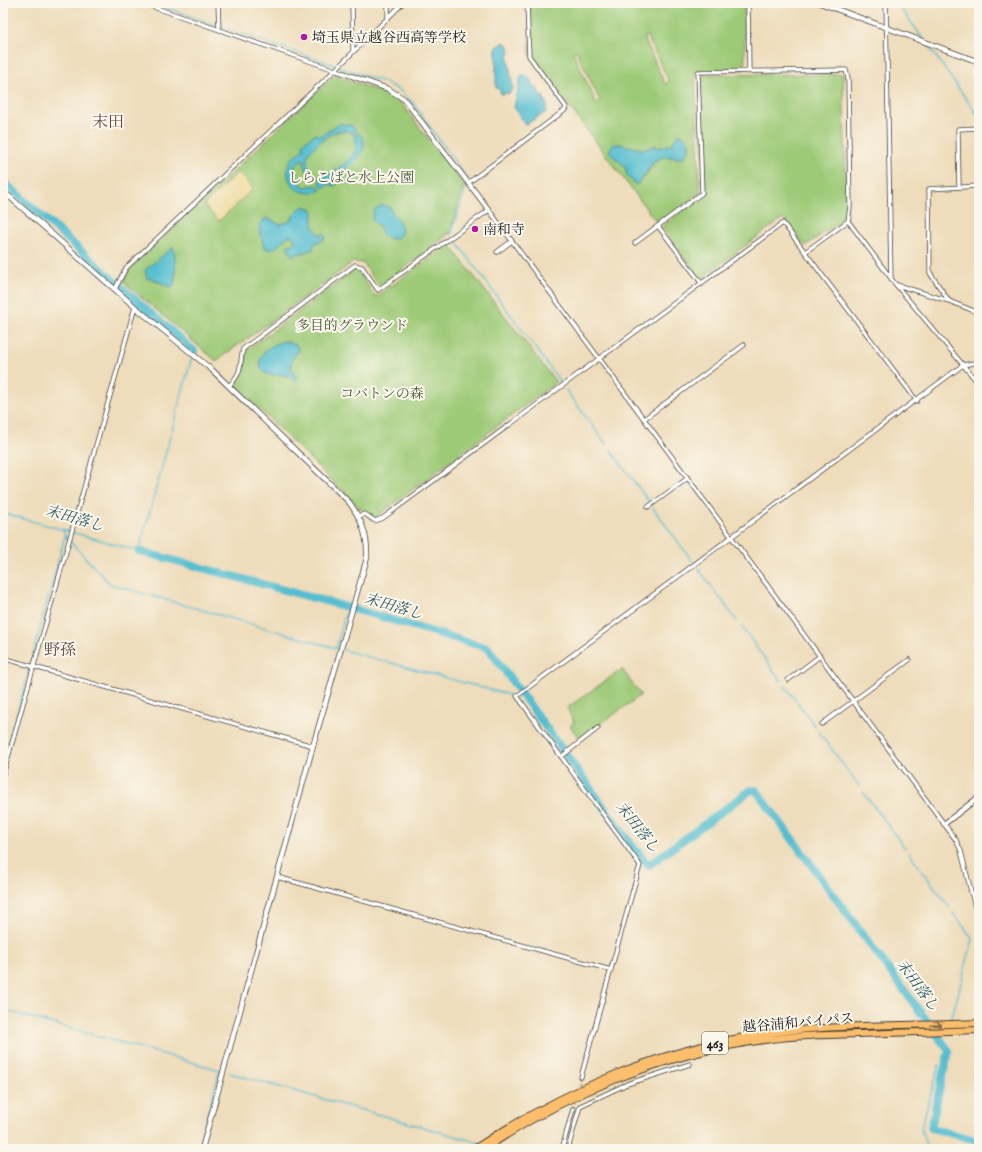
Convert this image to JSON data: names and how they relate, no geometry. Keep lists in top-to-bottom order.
{
  "streets": {
    "highway": ["越谷浦和バイパス", "463"]
  },
  "districts": ["末田", "野孫"],
  "water": ["末田落し"],
  "parks": ["しらこばと水上公園", "多目的グラウンド", "コバトンの森"],
  "places": ["埼玉県立越谷西高等学校", "南和寺"]
}
